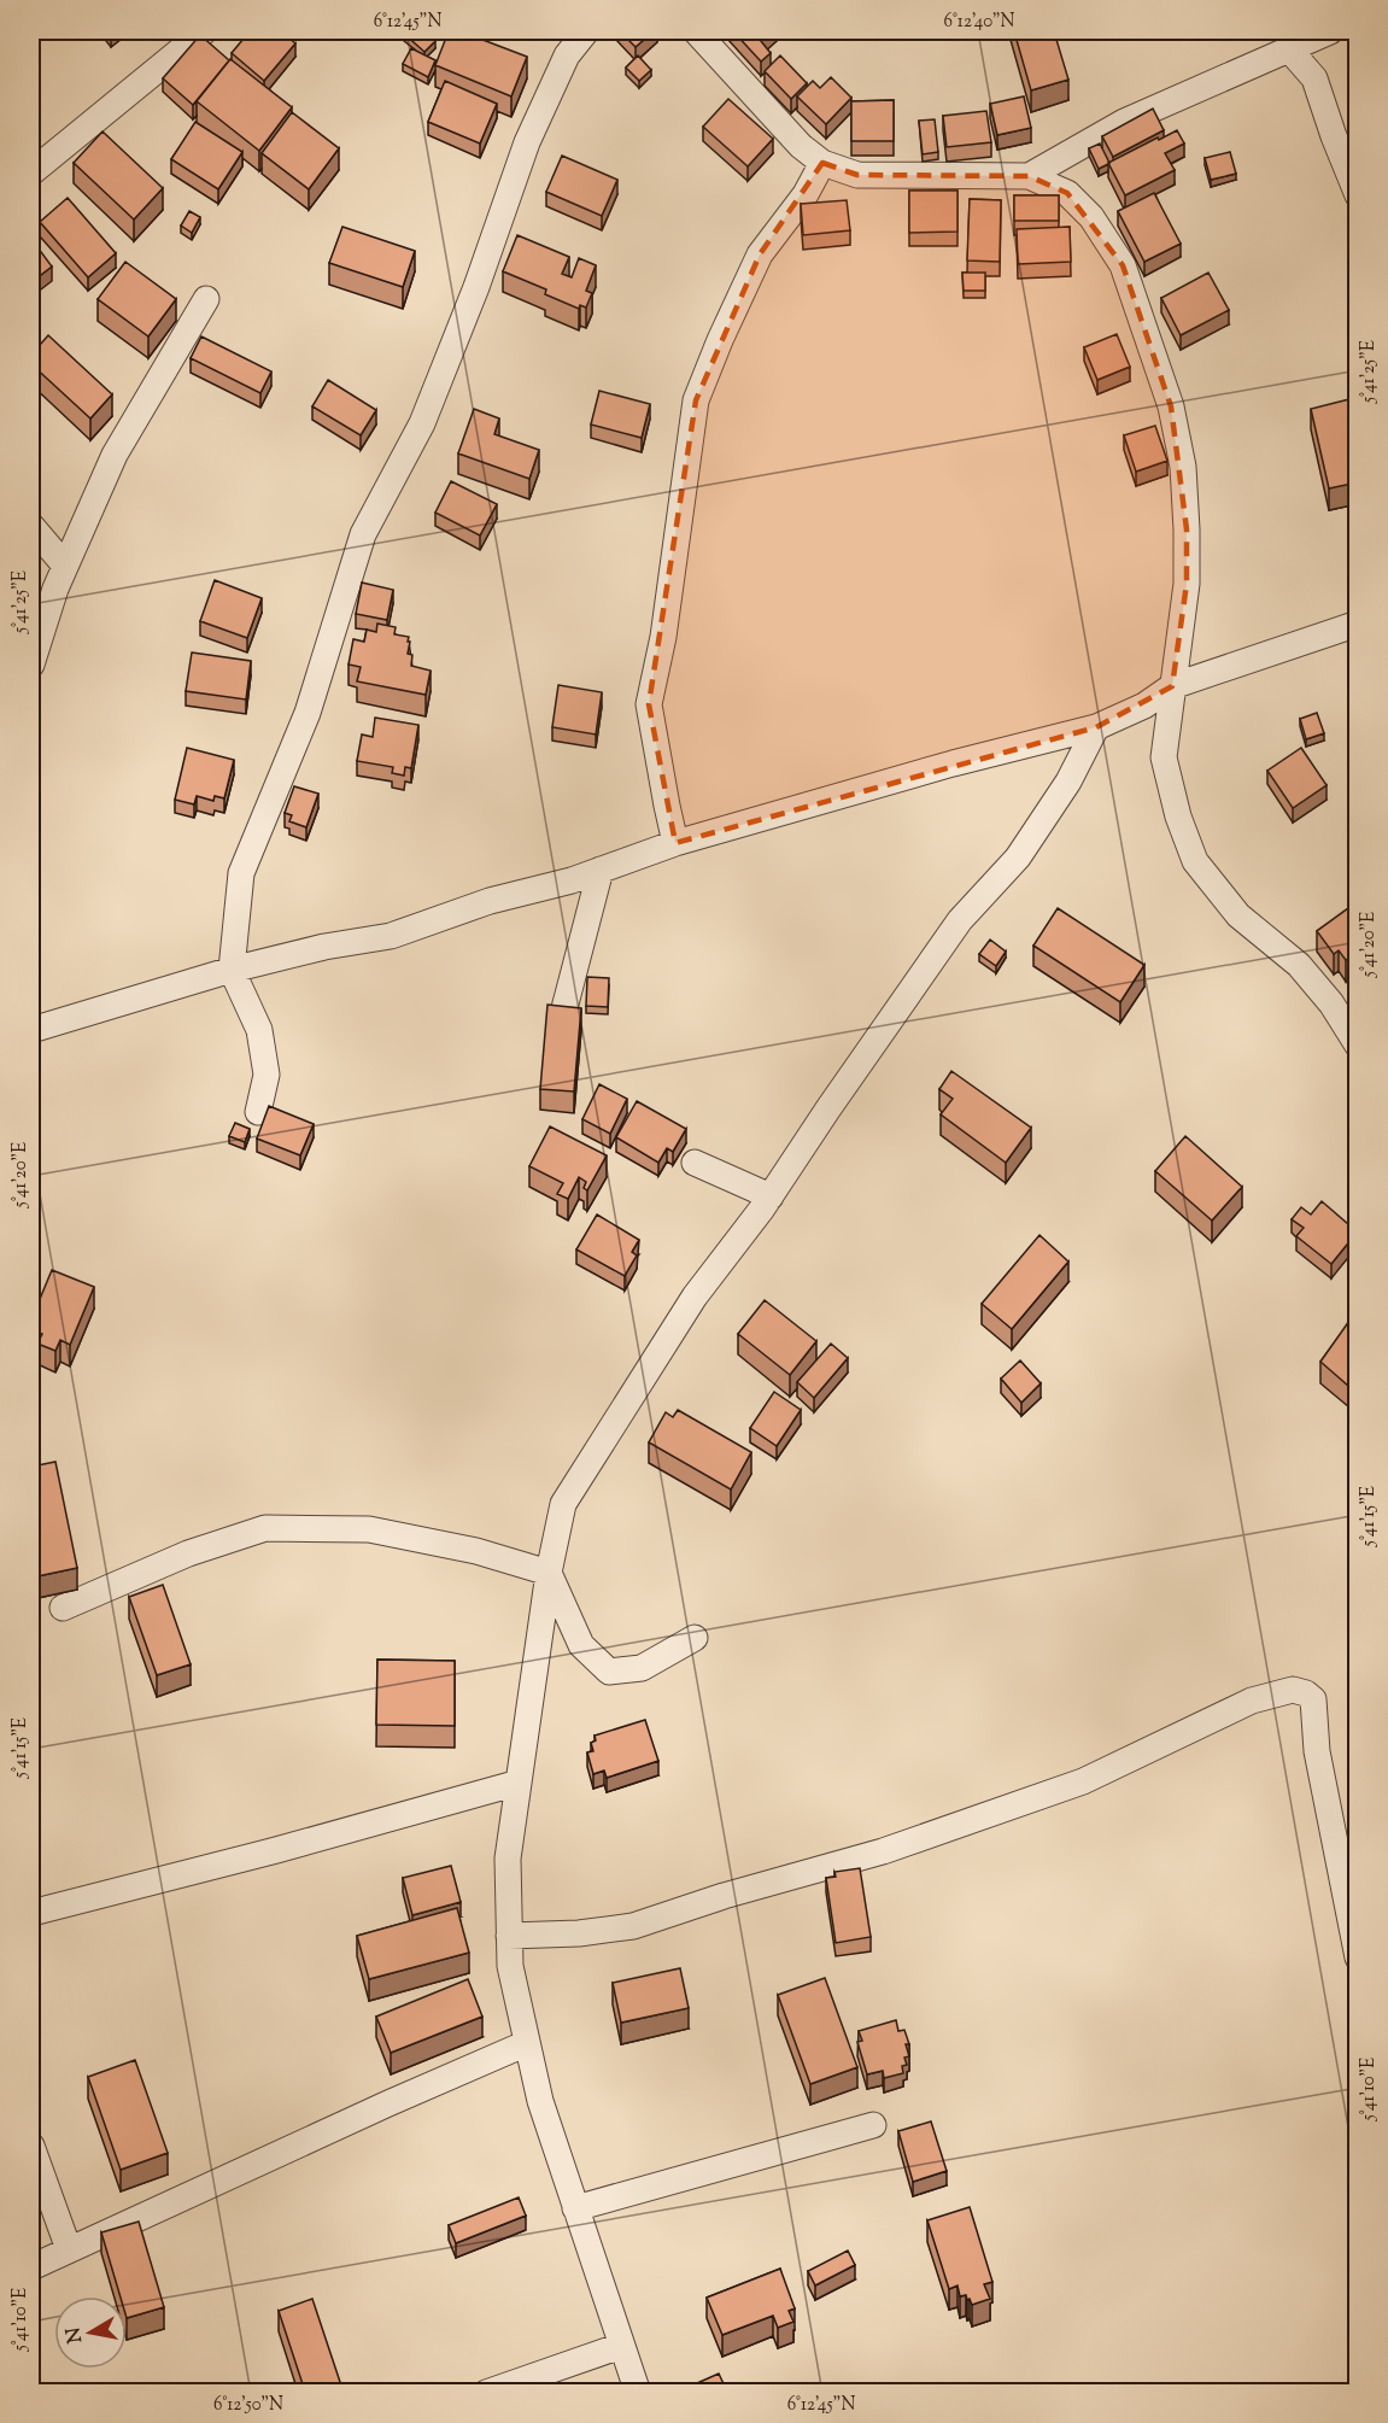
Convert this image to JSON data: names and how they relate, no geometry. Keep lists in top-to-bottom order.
{
  "north": "left",
  "coordinates": [
    "6°12'45\"N",
    "6°12'40\"N",
    "5°41'25\"E",
    "5°41'20\"E",
    "5°41'15\"E",
    "5°41'10\"E",
    "6°12'50\"N"
  ]
}
